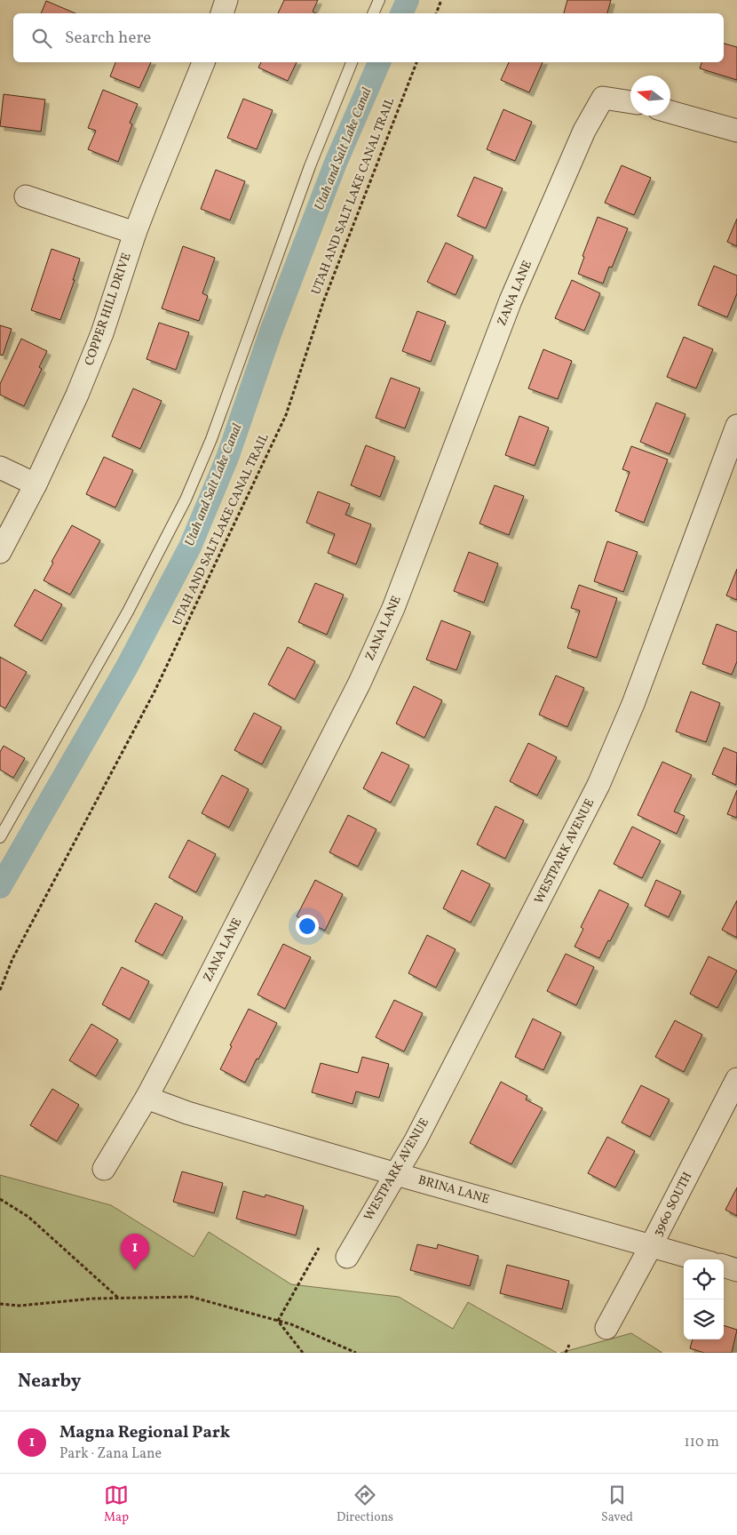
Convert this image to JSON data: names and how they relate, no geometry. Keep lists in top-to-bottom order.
{
  "streets": {
    "street": [
      "ZANA LANE",
      "COPPER HILL DRIVE",
      "WESTPARK AVENUE",
      "BRINA LANE",
      "3960 SOUTH"
    ],
    "path": ["UTAH AND SALT LAKE CANAL TRAIL"]
  },
  "crossings": [
    ["ZANA LANE", "BRINA LANE"],
    ["WESTPARK AVENUE", "BRINA LANE"],
    ["BRINA LANE", "3960 SOUTH"]
  ],
  "water": ["Utah and Salt Lake Canal"],
  "north": "left",
  "page": {
    "search": "Search here",
    "pins": "1",
    "heading": "Nearby",
    "list": [
      {
        "mark": "1",
        "name": "Magna Regional Park",
        "note": "Park · Zana Lane",
        "value": "110 m"
      }
    ],
    "nav": ["Map", "Directions", "Saved"]
  }
}
